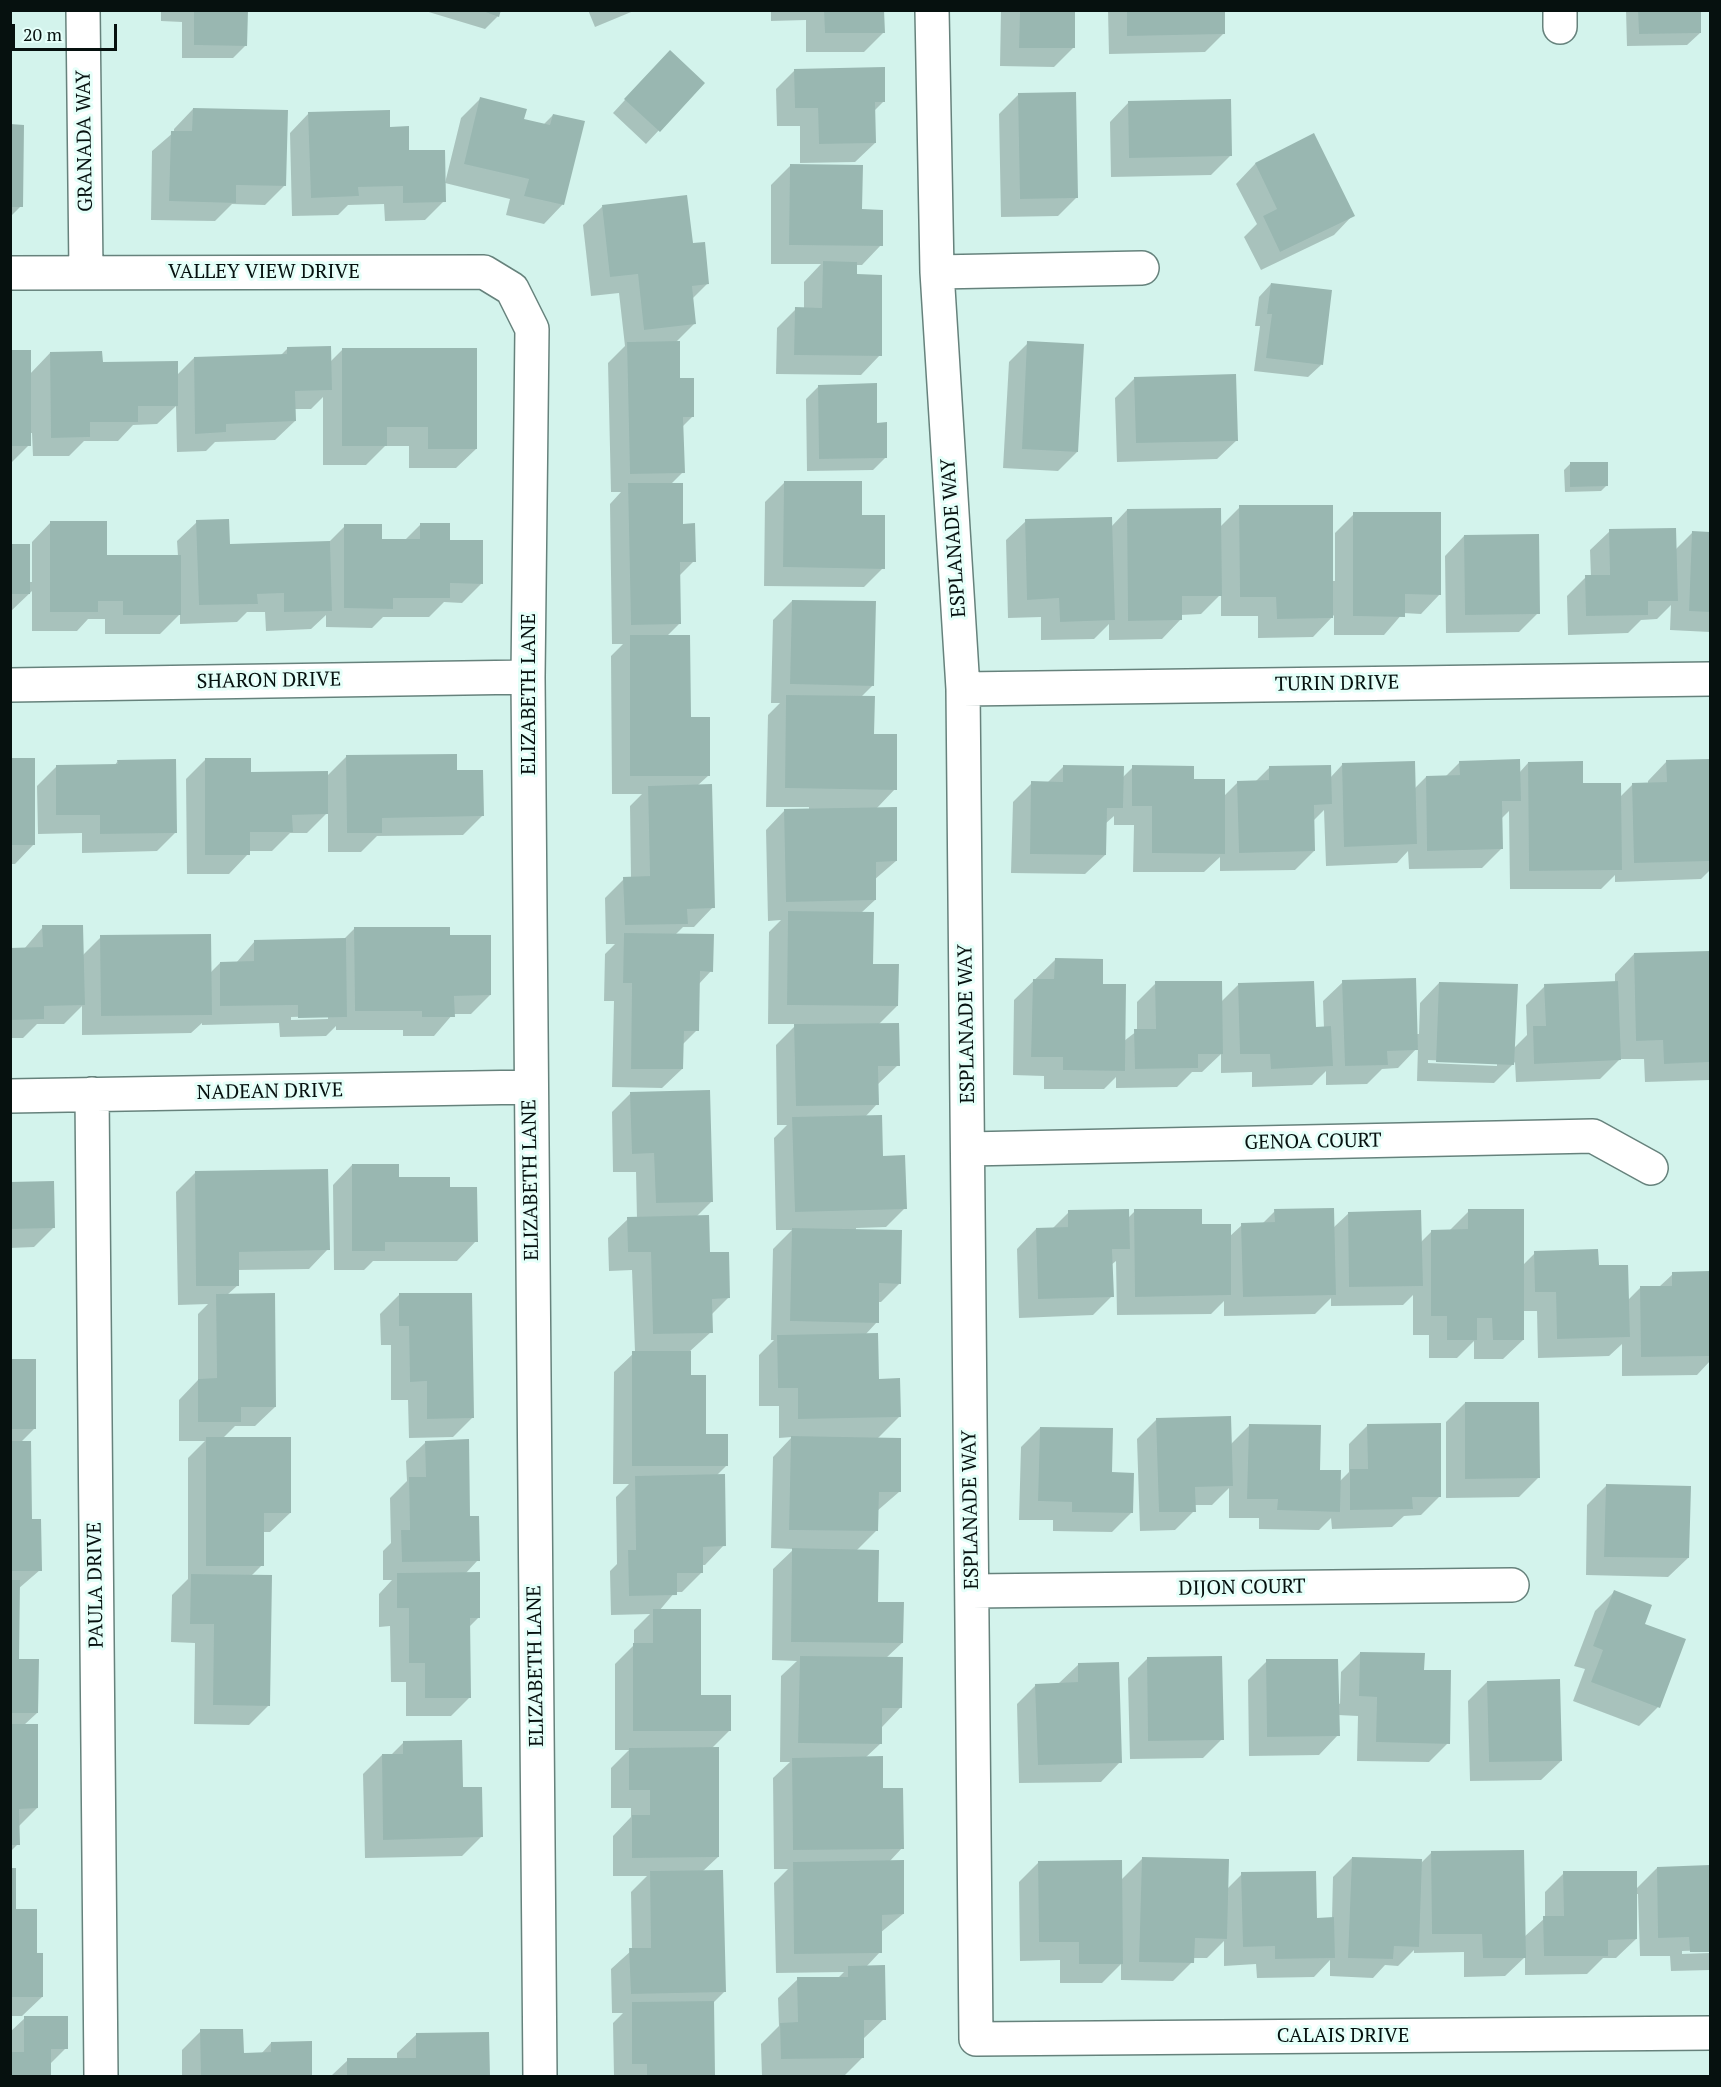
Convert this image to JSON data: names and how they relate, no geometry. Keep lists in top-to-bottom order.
{
  "streets": {
    "street": [
      "GRANADA WAY",
      "VALLEY VIEW DRIVE",
      "ESPLANADE WAY",
      "SHARON DRIVE",
      "TURIN DRIVE",
      "ELIZABETH LANE",
      "NADEAN DRIVE",
      "GENOA COURT",
      "PAULA DRIVE",
      "DIJON COURT",
      "CALAIS DRIVE"
    ]
  },
  "crossings": [
    ["GRANADA WAY", "VALLEY VIEW DRIVE"],
    ["VALLEY VIEW DRIVE", "ELIZABETH LANE"],
    ["ESPLANADE WAY", "TURIN DRIVE"],
    ["ESPLANADE WAY", "GENOA COURT"],
    ["ESPLANADE WAY", "DIJON COURT"],
    ["ESPLANADE WAY", "CALAIS DRIVE"],
    ["SHARON DRIVE", "ELIZABETH LANE"],
    ["ELIZABETH LANE", "NADEAN DRIVE"],
    ["NADEAN DRIVE", "PAULA DRIVE"]
  ],
  "scale_bar": "20 m"
}
